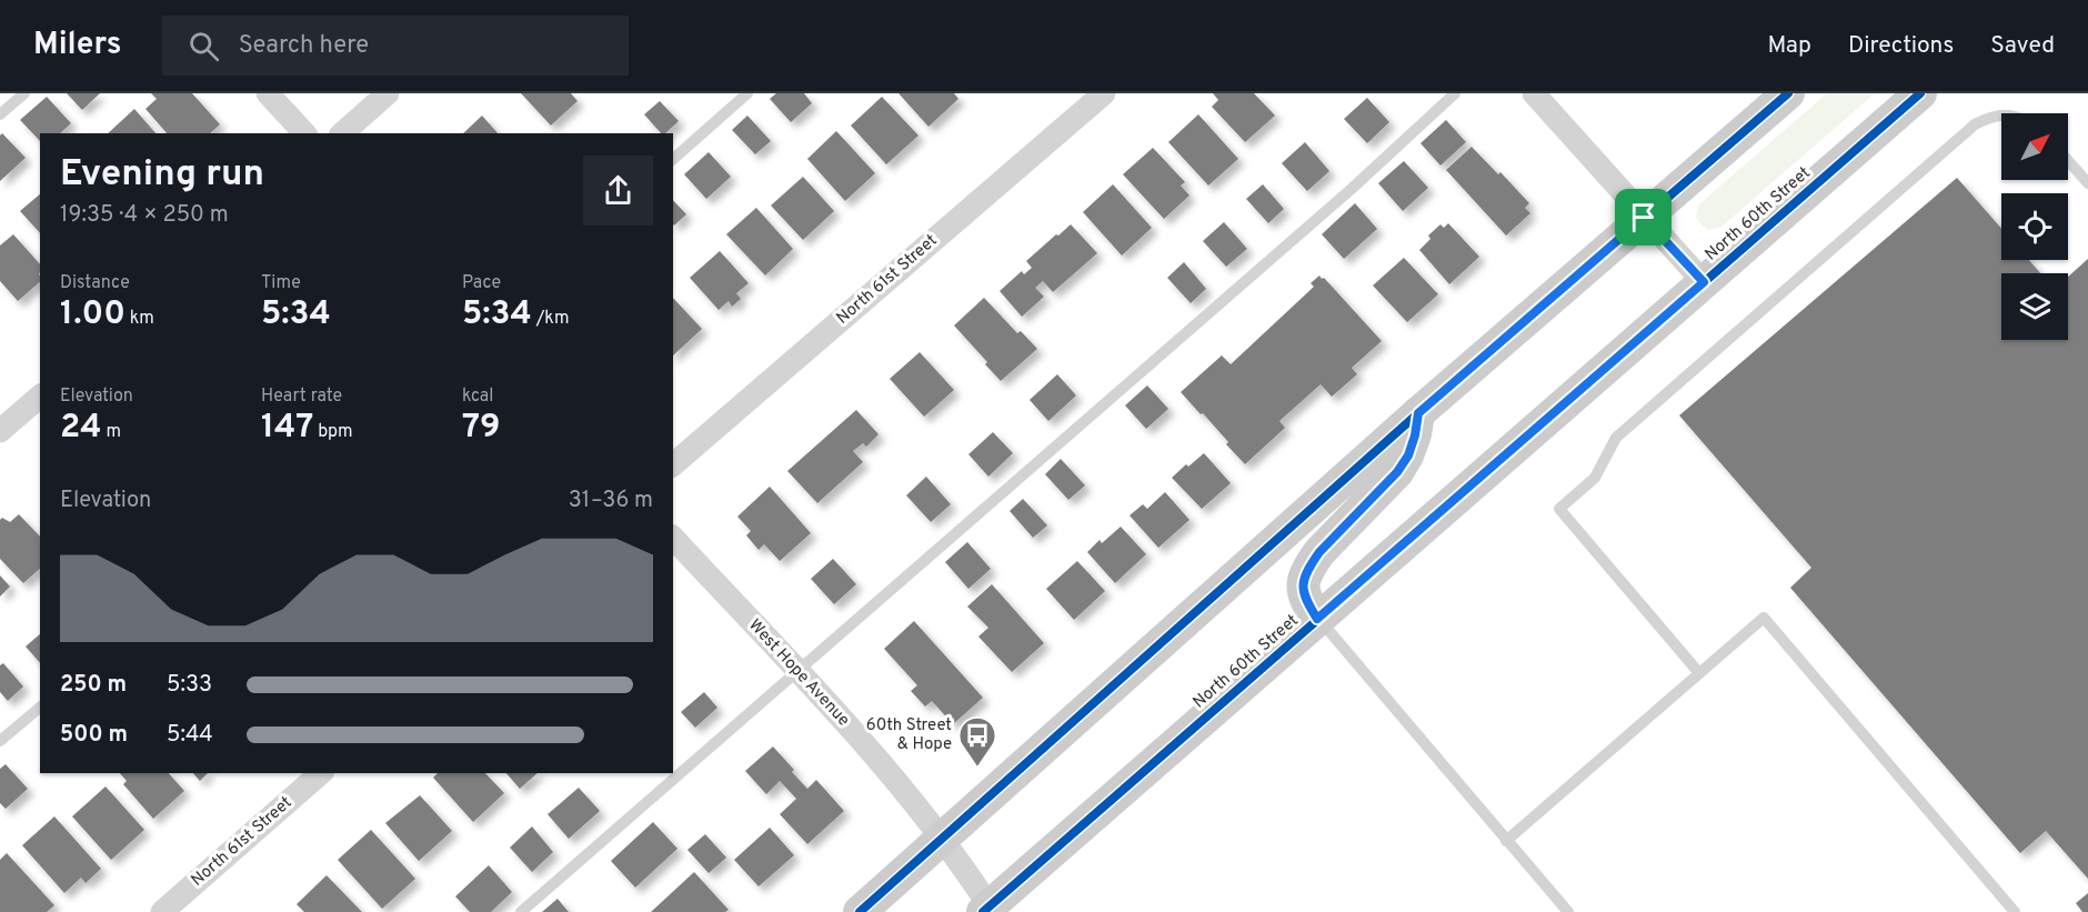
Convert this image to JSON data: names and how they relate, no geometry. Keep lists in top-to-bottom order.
{
  "streets": {
    "main road": ["North 60th Street"],
    "street": ["North 61st Street", "West Hope Avenue"]
  },
  "crossings": [
    ["North 60th Street", "West Hope Avenue"]
  ],
  "places": {
    "bus stop": ["60th Street & Hope"]
  },
  "north": "top right",
  "page": {
    "header": "Milers",
    "search": "Search here",
    "nav": ["Map", "Directions", "Saved"],
    "heading": ["Evening run", "19:35 · 4 × 250 m"],
    "stats": [
      ["Distance", "1.00 km"],
      ["Time", "5:34"],
      ["Pace", "5:34 /km"],
      ["Elevation", "24 m"],
      ["Heart rate", "147 bpm"],
      ["kcal", "79"]
    ],
    "chart": ["Elevation", "31–36 m"],
    "list": [
      {
        "name": "250 m",
        "note": "5:33"
      },
      {
        "name": "500 m",
        "note": "5:44"
      }
    ]
  }
}
